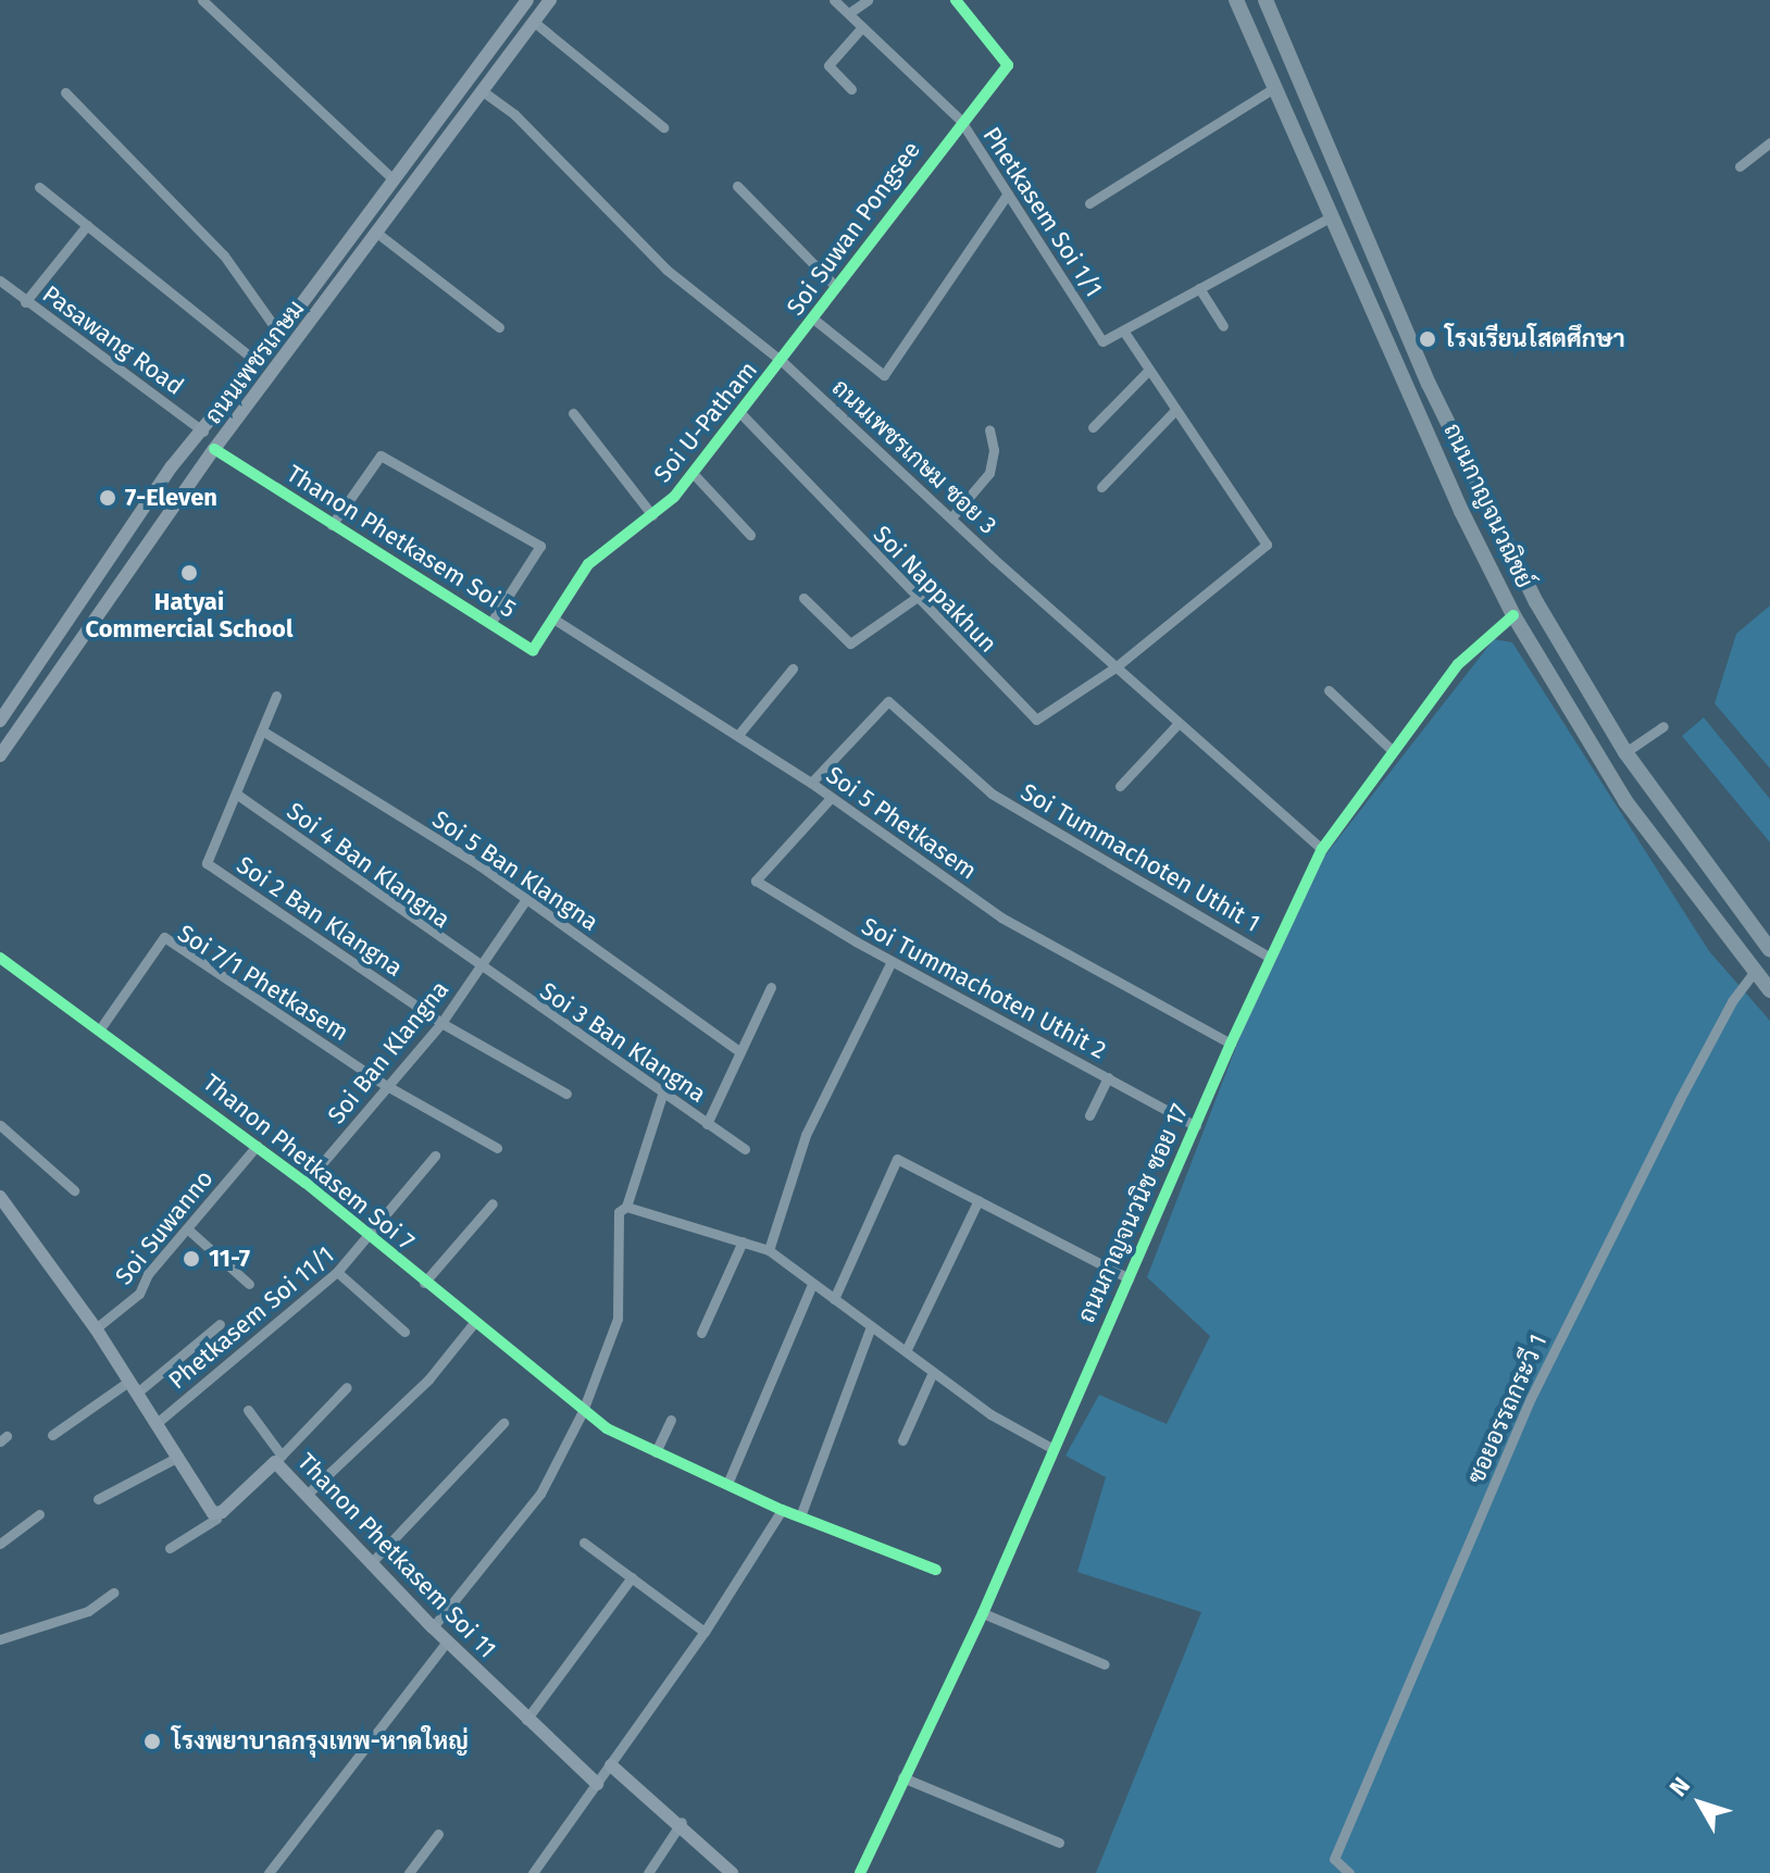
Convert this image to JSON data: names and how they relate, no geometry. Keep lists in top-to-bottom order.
{
  "streets": {
    "main road": ["ถนนเพชรเกษม", "ถนนกาญจนวณิชย์", "Thanon Phetkasem Soi 11"],
    "street": [
      "Phetkasem Soi 1/1",
      "Soi Suwan Pongsee",
      "Pasawang Road",
      "Soi U-Patham",
      "ถนนเพชรเกษม ซอย 3",
      "Thanon Phetkasem Soi 5",
      "Soi Nappakhun",
      "Soi 5 Phetkasem",
      "Soi Tummachoten Uthit 1",
      "Soi 4 Ban Klangna",
      "Soi 5 Ban Klangna",
      "Soi 2 Ban Klangna",
      "Soi 7/1 Phetkasem",
      "Soi Tummachoten Uthit 2",
      "Soi 3 Ban Klangna",
      "Soi Ban Klangna",
      "Thanon Phetkasem Soi 7",
      "ถนนกาญจนวนิช ซอย 17",
      "Soi Suwanno",
      "Phetkasem Soi 11/1",
      "ซอยอรรถกระวี 1"
    ]
  },
  "crossings": [
    ["Phetkasem Soi 1/1", "Soi Suwan Pongsee"],
    ["Soi Suwan Pongsee", "Soi U-Patham"],
    ["Soi Suwan Pongsee", "ถนนเพชรเกษม ซอย 3"],
    ["Pasawang Road", "ถนนเพชรเกษม"],
    ["ถนนเพชรเกษม", "ถนนเพชรเกษม ซอย 3"],
    ["ถนนเพชรเกษม", "Thanon Phetkasem Soi 5"],
    ["Soi U-Patham", "ถนนเพชรเกษม ซอย 3"],
    ["Soi U-Patham", "Thanon Phetkasem Soi 5"],
    ["Soi U-Patham", "Soi Nappakhun"],
    ["Soi U-Patham", "Soi 5 Phetkasem"],
    ["ถนนเพชรเกษม ซอย 3", "Soi Nappakhun"],
    ["ถนนเพชรเกษม ซอย 3", "ถนนกาญจนวนิช ซอย 17"],
    ["ถนนกาญจนวณิชย์", "ถนนกาญจนวนิช ซอย 17"],
    ["ถนนกาญจนวณิชย์", "ซอยอรรถกระวี 1"],
    ["Thanon Phetkasem Soi 5", "Soi 5 Phetkasem"],
    ["Soi 5 Phetkasem", "Soi Tummachoten Uthit 1"],
    ["Soi 5 Phetkasem", "Soi Tummachoten Uthit 2"],
    ["Soi 5 Phetkasem", "ถนนกาญจนวนิช ซอย 17"],
    ["Soi Tummachoten Uthit 1", "ถนนกาญจนวนิช ซอย 17"],
    ["Soi 4 Ban Klangna", "Soi 2 Ban Klangna"],
    ["Soi 4 Ban Klangna", "Soi 3 Ban Klangna"],
    ["Soi 4 Ban Klangna", "Soi Ban Klangna"],
    ["Soi 5 Ban Klangna", "Soi 2 Ban Klangna"],
    ["Soi 5 Ban Klangna", "Soi Ban Klangna"],
    ["Soi 2 Ban Klangna", "Soi Ban Klangna"],
    ["Soi 7/1 Phetkasem", "Soi Ban Klangna"],
    ["Soi 7/1 Phetkasem", "Thanon Phetkasem Soi 7"],
    ["Soi Tummachoten Uthit 2", "ถนนกาญจนวนิช ซอย 17"],
    ["Soi 3 Ban Klangna", "Soi Ban Klangna"],
    ["Soi Ban Klangna", "Thanon Phetkasem Soi 7"],
    ["Thanon Phetkasem Soi 7", "Soi Suwanno"],
    ["Thanon Phetkasem Soi 7", "Phetkasem Soi 11/1"]
  ],
  "places": [
    "โรงเรียนโสตศึกษา",
    "7-Eleven",
    "Hatyai Commercial School",
    "11-7",
    "โรงพยาบาลกรุงเทพ-หาดใหญ่"
  ],
  "north": "top left"
}
